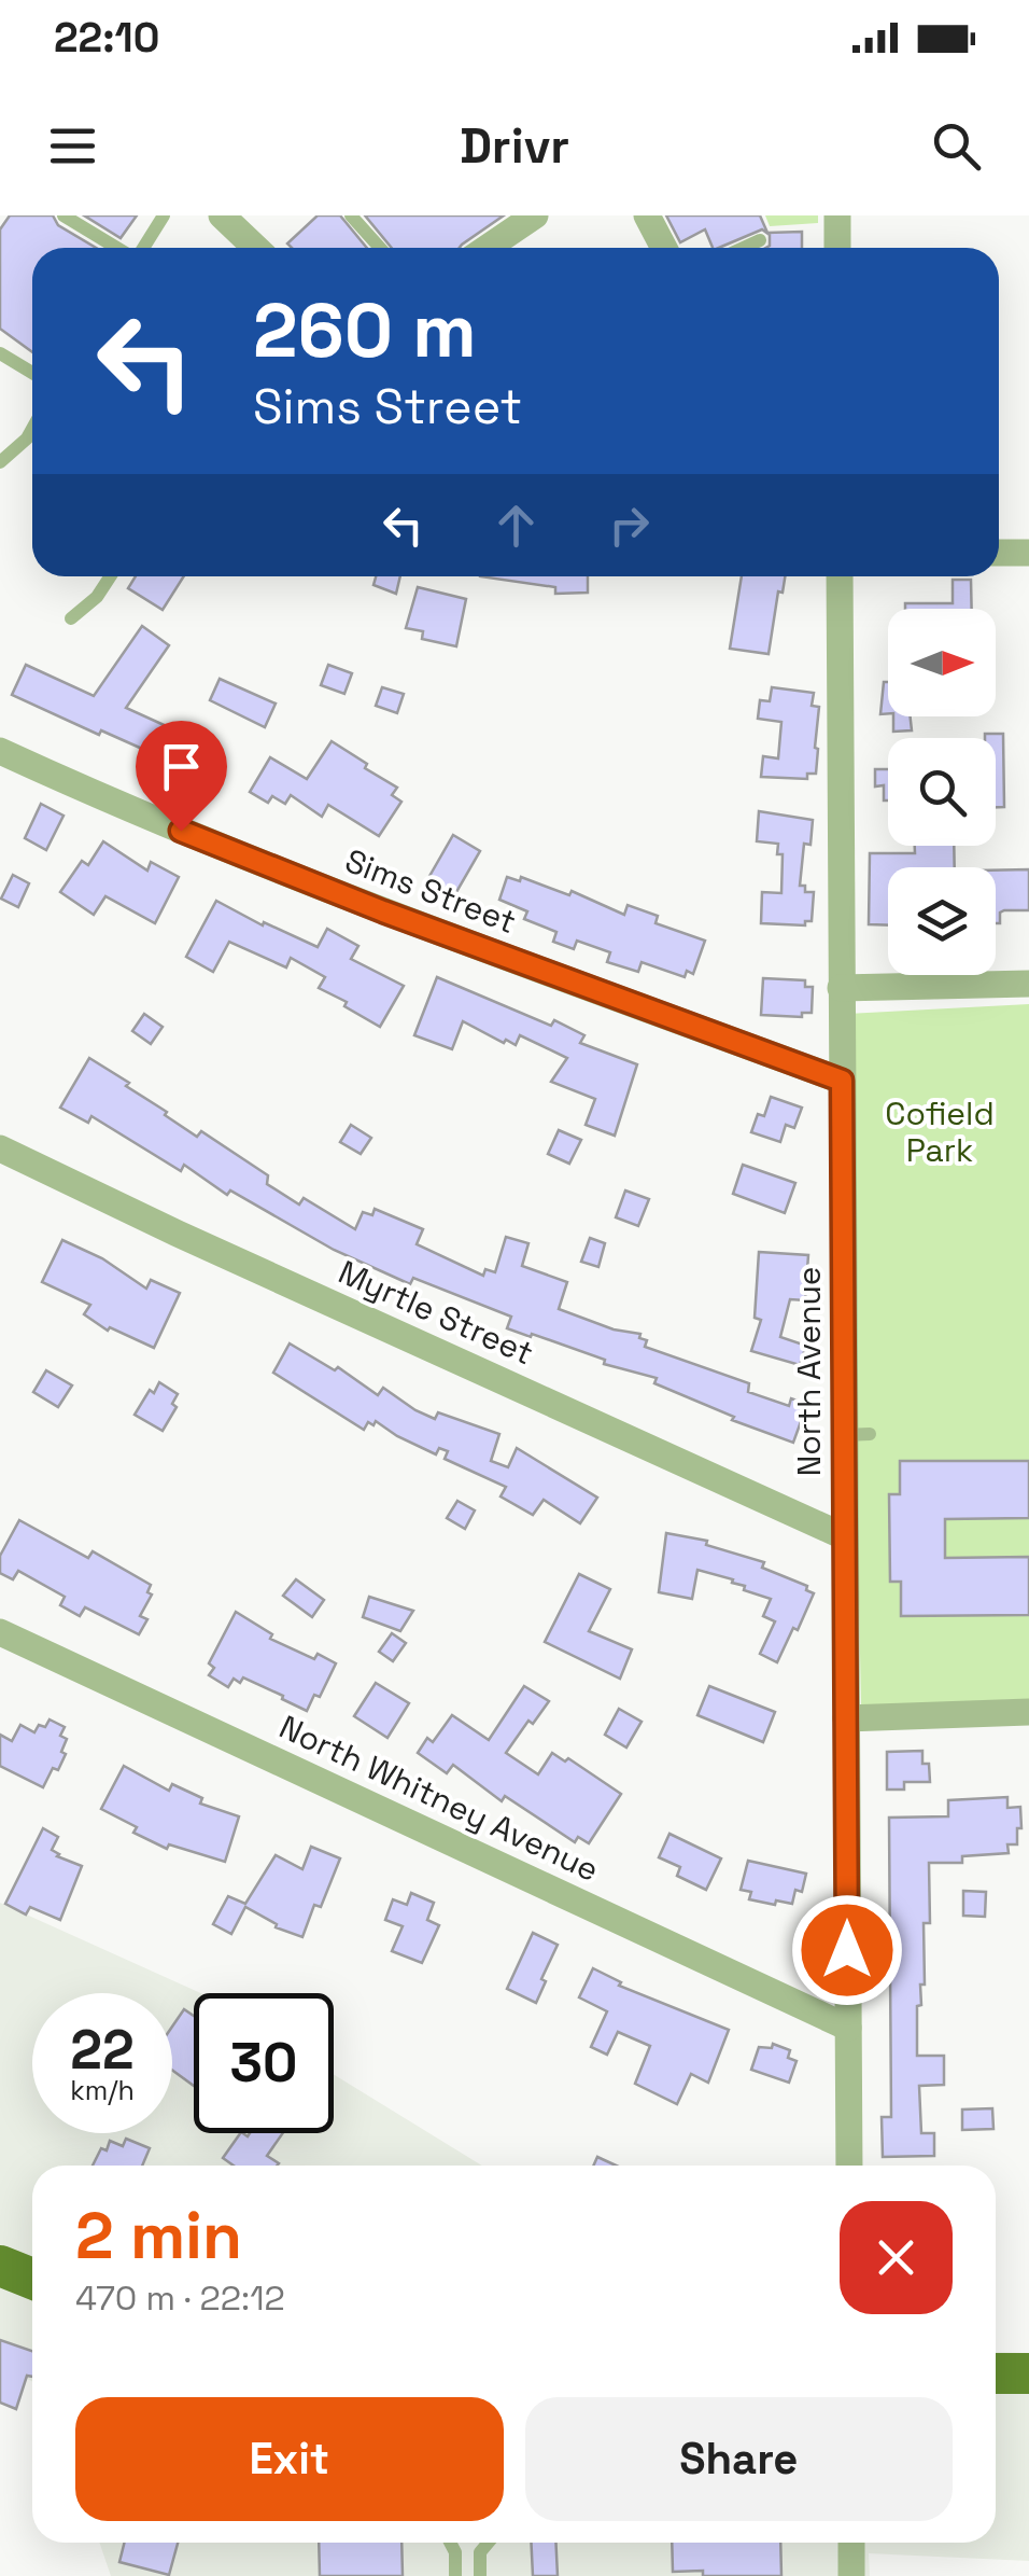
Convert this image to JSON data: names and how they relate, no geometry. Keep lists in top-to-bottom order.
{
  "streets": {
    "street": [
      "Sims Street",
      "Myrtle Street",
      "North Avenue",
      "North Whitney Avenue"
    ]
  },
  "crossings": [
    ["Sims Street", "North Avenue"],
    ["Myrtle Street", "North Avenue"],
    ["North Avenue", "North Whitney Avenue"]
  ],
  "parks": ["Cofield Park"],
  "north": "right",
  "page": {
    "status": "22:10",
    "header": "Drivr",
    "turn": ["260 m", "Sims Street"],
    "speed": "22 km/h",
    "limit": "30",
    "heading": ["2 min", "470 m · 22:12"],
    "buttons": ["Exit", "Share"]
  }
}
